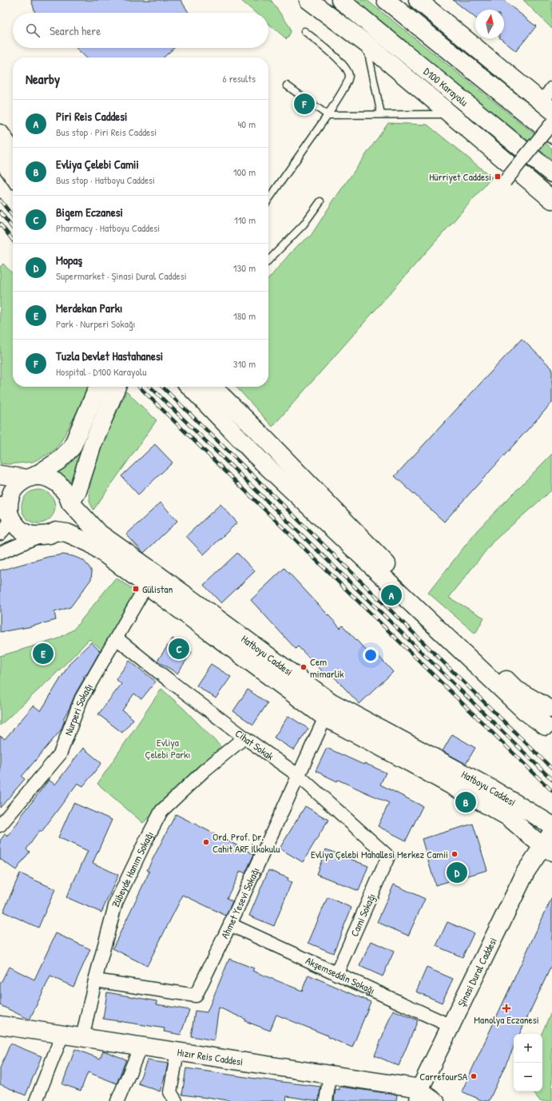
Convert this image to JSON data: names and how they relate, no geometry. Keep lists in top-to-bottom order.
{
  "streets": {
    "main road": [
      "D100 Karayolu",
      "Hatboyu Caddesi",
      "Şinasi Dural Caddesi",
      "Hızır Reis Caddesi"
    ],
    "street": [
      "Nurperi Sokağı",
      "Cihat Sokak",
      "Zübeyde Hanım Sokağı",
      "Ahmet Yesevi Sokağı",
      "Cami Sokağı",
      "Akşemseddin Sokağı"
    ]
  },
  "crossings": [
    ["Hatboyu Caddesi", "Nurperi Sokağı"],
    ["Hatboyu Caddesi", "Ahmet Yesevi Sokağı"],
    ["Hatboyu Caddesi", "Şinasi Dural Caddesi"],
    ["Nurperi Sokağı", "Cihat Sokak"],
    ["Cihat Sokak", "Zübeyde Hanım Sokağı"],
    ["Cihat Sokak", "Ahmet Yesevi Sokağı"],
    ["Cihat Sokak", "Cami Sokağı"],
    ["Zübeyde Hanım Sokağı", "Ahmet Yesevi Sokağı"],
    ["Zübeyde Hanım Sokağı", "Hızır Reis Caddesi"],
    ["Ahmet Yesevi Sokağı", "Akşemseddin Sokağı"],
    ["Cami Sokağı", "Akşemseddin Sokağı"],
    ["Şinasi Dural Caddesi", "Akşemseddin Sokağı"],
    ["Şinasi Dural Caddesi", "Hızır Reis Caddesi"]
  ],
  "parks": ["Evliya Çelebi Parkı"],
  "places": {
    "transit": ["Hürriyet Caddesi", "Gülistan"],
    "other": [
      "Cem mimarlik",
      "Ord. Prof. Dr. Cahit ARF İlkokulu",
      "Evliya Çelebi Mahallesi Merkez Camii",
      "CarrefourSA"
    ],
    "health": ["Manolya Eczanesi"]
  },
  "north": "top",
  "page": {
    "search": "Search here",
    "heading": ["Nearby", "6 results"],
    "pins": [
      "F",
      "A",
      "C",
      "E",
      "B",
      "D"
    ],
    "list": [
      {
        "mark": "A",
        "name": "Piri Reis Caddesi",
        "note": "Bus stop · Piri Reis Caddesi",
        "value": "40 m"
      },
      {
        "mark": "B",
        "name": "Evliya Çelebi Camii",
        "note": "Bus stop · Hatboyu Caddesi",
        "value": "100 m"
      },
      {
        "mark": "C",
        "name": "Bigem Eczanesi",
        "note": "Pharmacy · Hatboyu Caddesi",
        "value": "110 m"
      },
      {
        "mark": "D",
        "name": "Mopaş",
        "note": "Supermarket · Şinasi Dural Caddesi",
        "value": "130 m"
      },
      {
        "mark": "E",
        "name": "Merdekan Parkı",
        "note": "Park · Nurperi Sokağı",
        "value": "180 m"
      },
      {
        "mark": "F",
        "name": "Tuzla Devlet Hastahanesi",
        "note": "Hospital · D100 Karayolu",
        "value": "310 m"
      }
    ],
    "map_buttons": ["+", "−"]
  }
}
